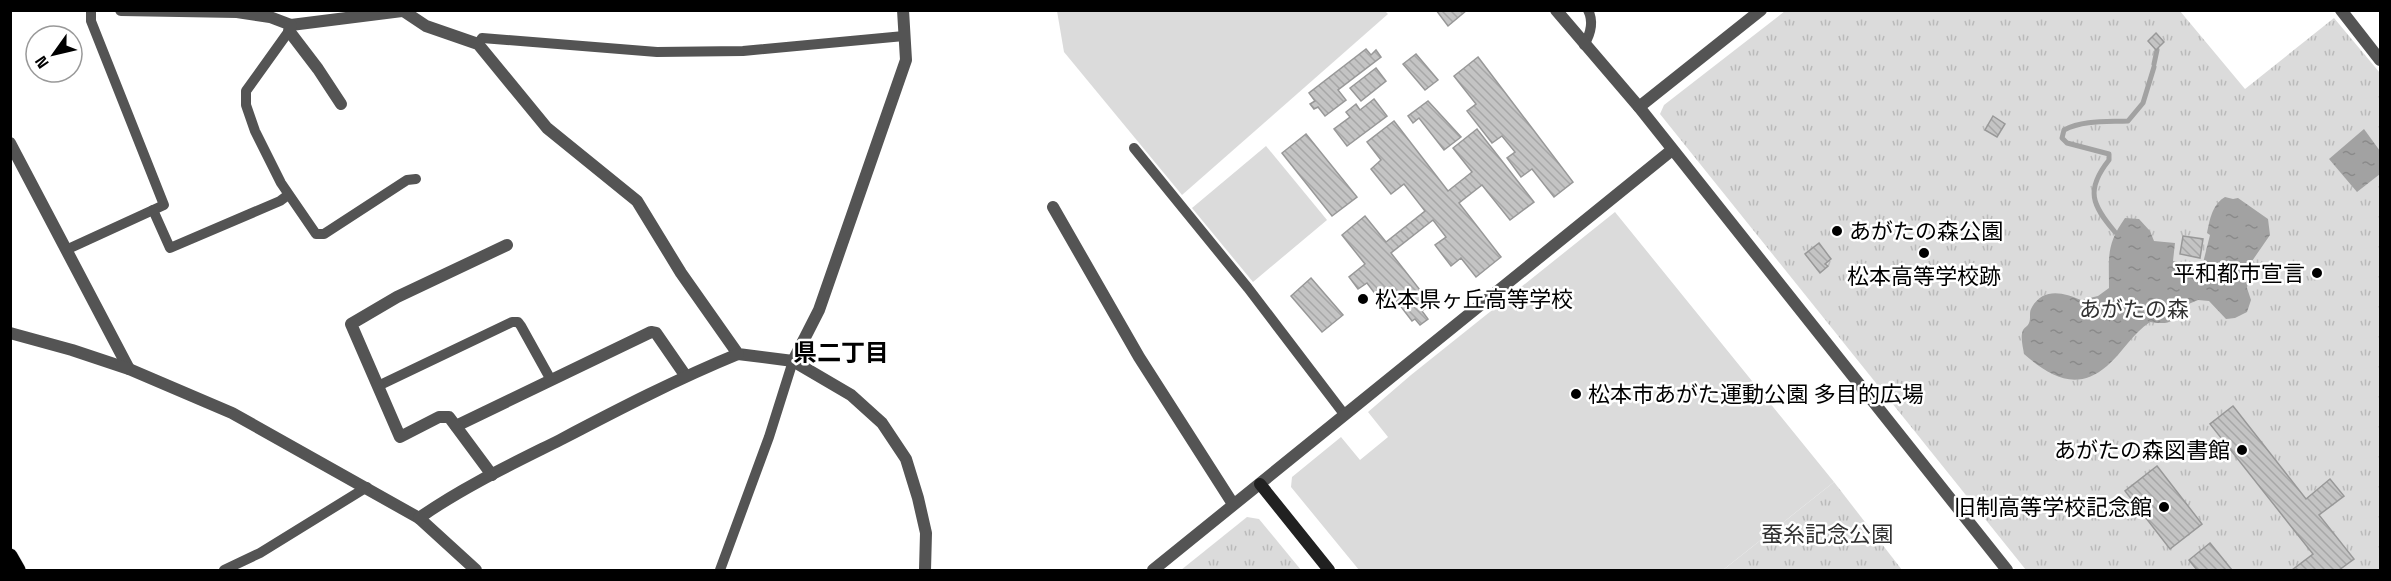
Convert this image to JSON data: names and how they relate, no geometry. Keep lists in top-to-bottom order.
{
  "districts": ["県二丁目"],
  "parks": ["あがたの森", "蚕糸記念公園"],
  "places": [
    "あがたの森公園",
    "松本高等学校跡",
    "平和都市宣言",
    "松本県ヶ丘高等学校",
    "松本市あがた運動公園 多目的広場",
    "あがたの森図書館",
    "旧制高等学校記念館"
  ],
  "north": "bottom left"
}
